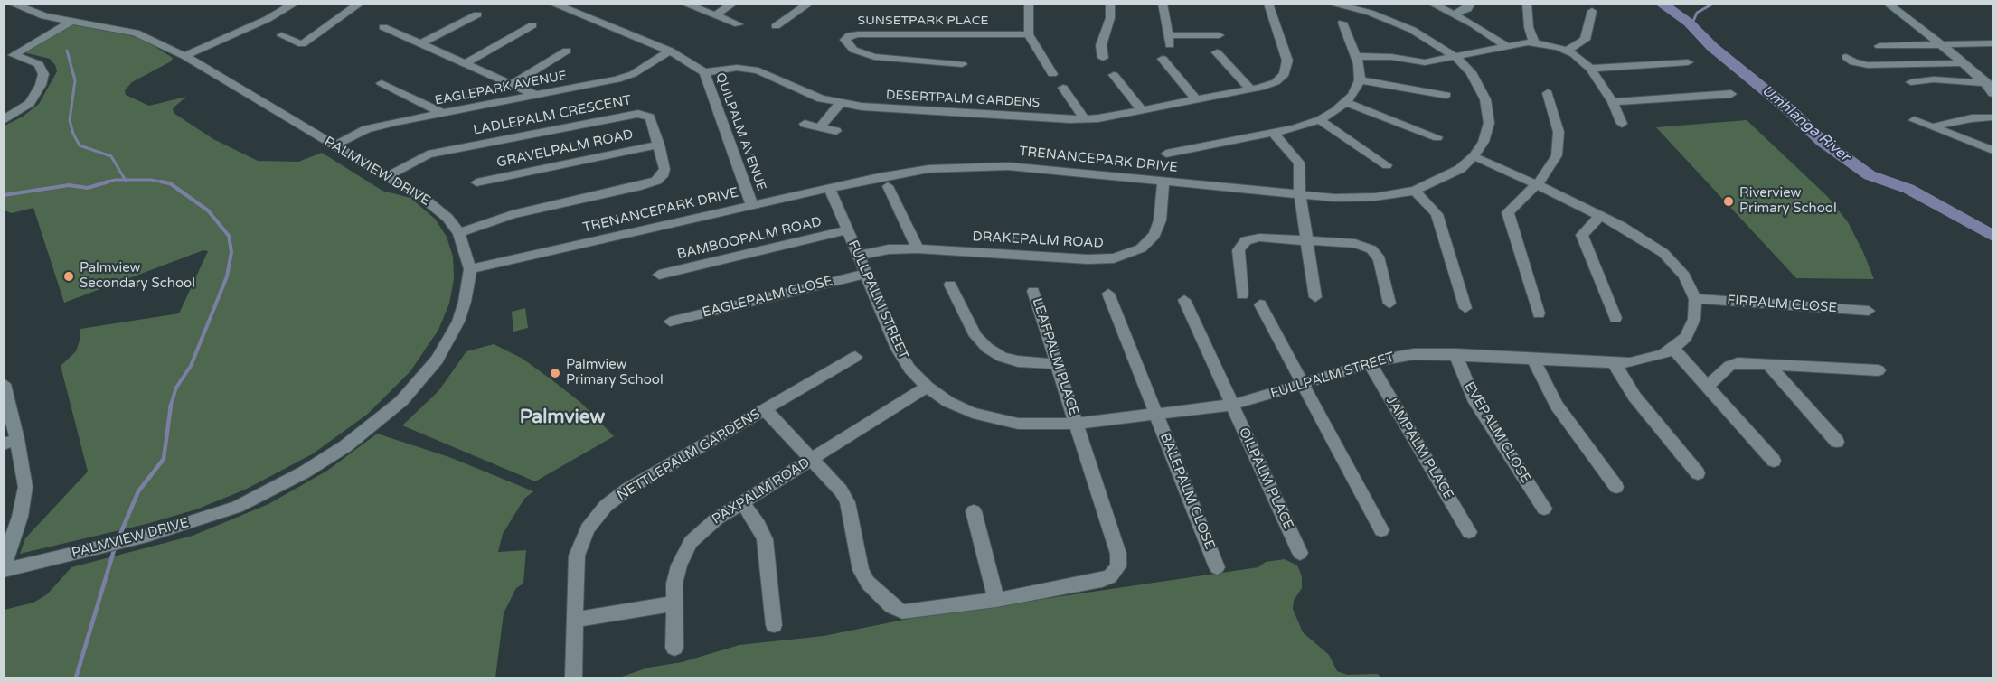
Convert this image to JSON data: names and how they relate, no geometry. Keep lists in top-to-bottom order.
{
  "streets": {
    "street": [
      "SUNSETPARK PLACE",
      "EAGLEPARK AVENUE",
      "DESERTPALM GARDENS",
      "LADLEPALM CRESCENT",
      "QUILPALM AVENUE",
      "GRAVELPALM ROAD",
      "TRENANCEPARK DRIVE",
      "PALMVIEW DRIVE",
      "BAMBOOPALM ROAD",
      "DRAKEPALM ROAD",
      "EAGLEPALM CLOSE",
      "FULLPALM STREET",
      "FIRPALM CLOSE",
      "LEAFPALM PLACE",
      "EVEPALM CLOSE",
      "JAMPALM PLACE",
      "NETTLEPALM GARDENS",
      "OILPALM PLACE",
      "PAXPALM ROAD",
      "BALEPALM CLOSE"
    ]
  },
  "crossings": [
    ["EAGLEPARK AVENUE", "QUILPALM AVENUE"],
    ["EAGLEPARK AVENUE", "PALMVIEW DRIVE"],
    ["DESERTPALM GARDENS", "QUILPALM AVENUE"],
    ["LADLEPALM CRESCENT", "GRAVELPALM ROAD"],
    ["LADLEPALM CRESCENT", "PALMVIEW DRIVE"],
    ["QUILPALM AVENUE", "TRENANCEPARK DRIVE"],
    ["TRENANCEPARK DRIVE", "PALMVIEW DRIVE"],
    ["TRENANCEPARK DRIVE", "DRAKEPALM ROAD"],
    ["TRENANCEPARK DRIVE", "FULLPALM STREET"],
    ["BAMBOOPALM ROAD", "FULLPALM STREET"],
    ["DRAKEPALM ROAD", "FULLPALM STREET"],
    ["EAGLEPALM CLOSE", "FULLPALM STREET"],
    ["FULLPALM STREET", "FIRPALM CLOSE"],
    ["FULLPALM STREET", "LEAFPALM PLACE"],
    ["FULLPALM STREET", "EVEPALM CLOSE"],
    ["FULLPALM STREET", "JAMPALM PLACE"],
    ["FULLPALM STREET", "OILPALM PLACE"],
    ["FULLPALM STREET", "PAXPALM ROAD"],
    ["FULLPALM STREET", "BALEPALM CLOSE"],
    ["LEAFPALM PLACE", "NETTLEPALM GARDENS"],
    ["NETTLEPALM GARDENS", "PAXPALM ROAD"]
  ],
  "districts": ["Palmview"],
  "water": ["Umhlanga River"],
  "places": ["Riverview Primary School", "Palmview Secondary School", "Palmview Primary School"]
}
